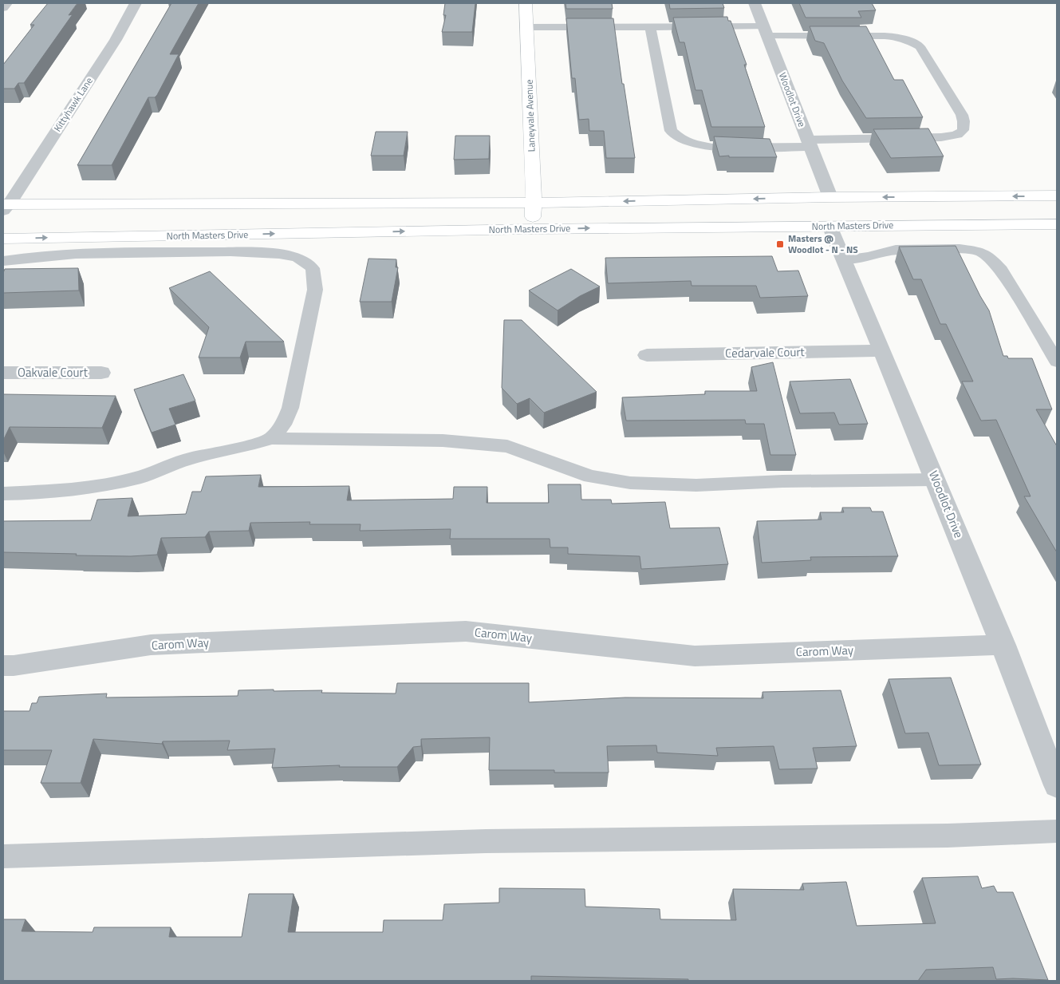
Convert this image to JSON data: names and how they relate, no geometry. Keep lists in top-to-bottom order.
{
  "streets": {
    "main road": ["Laneyvale Avenue", "North Masters Drive"],
    "street": [
      "Woodlot Drive",
      "Kittyhawk Lane",
      "Cedarvale Court",
      "Oakvale Court",
      "Carom Way"
    ]
  },
  "crossings": [
    ["Woodlot Drive", "North Masters Drive"],
    ["Woodlot Drive", "Cedarvale Court"],
    ["Woodlot Drive", "Carom Way"],
    ["Laneyvale Avenue", "North Masters Drive"]
  ],
  "places": {
    "transit": ["Masters @ Woodlot - N - NS"]
  }
}
